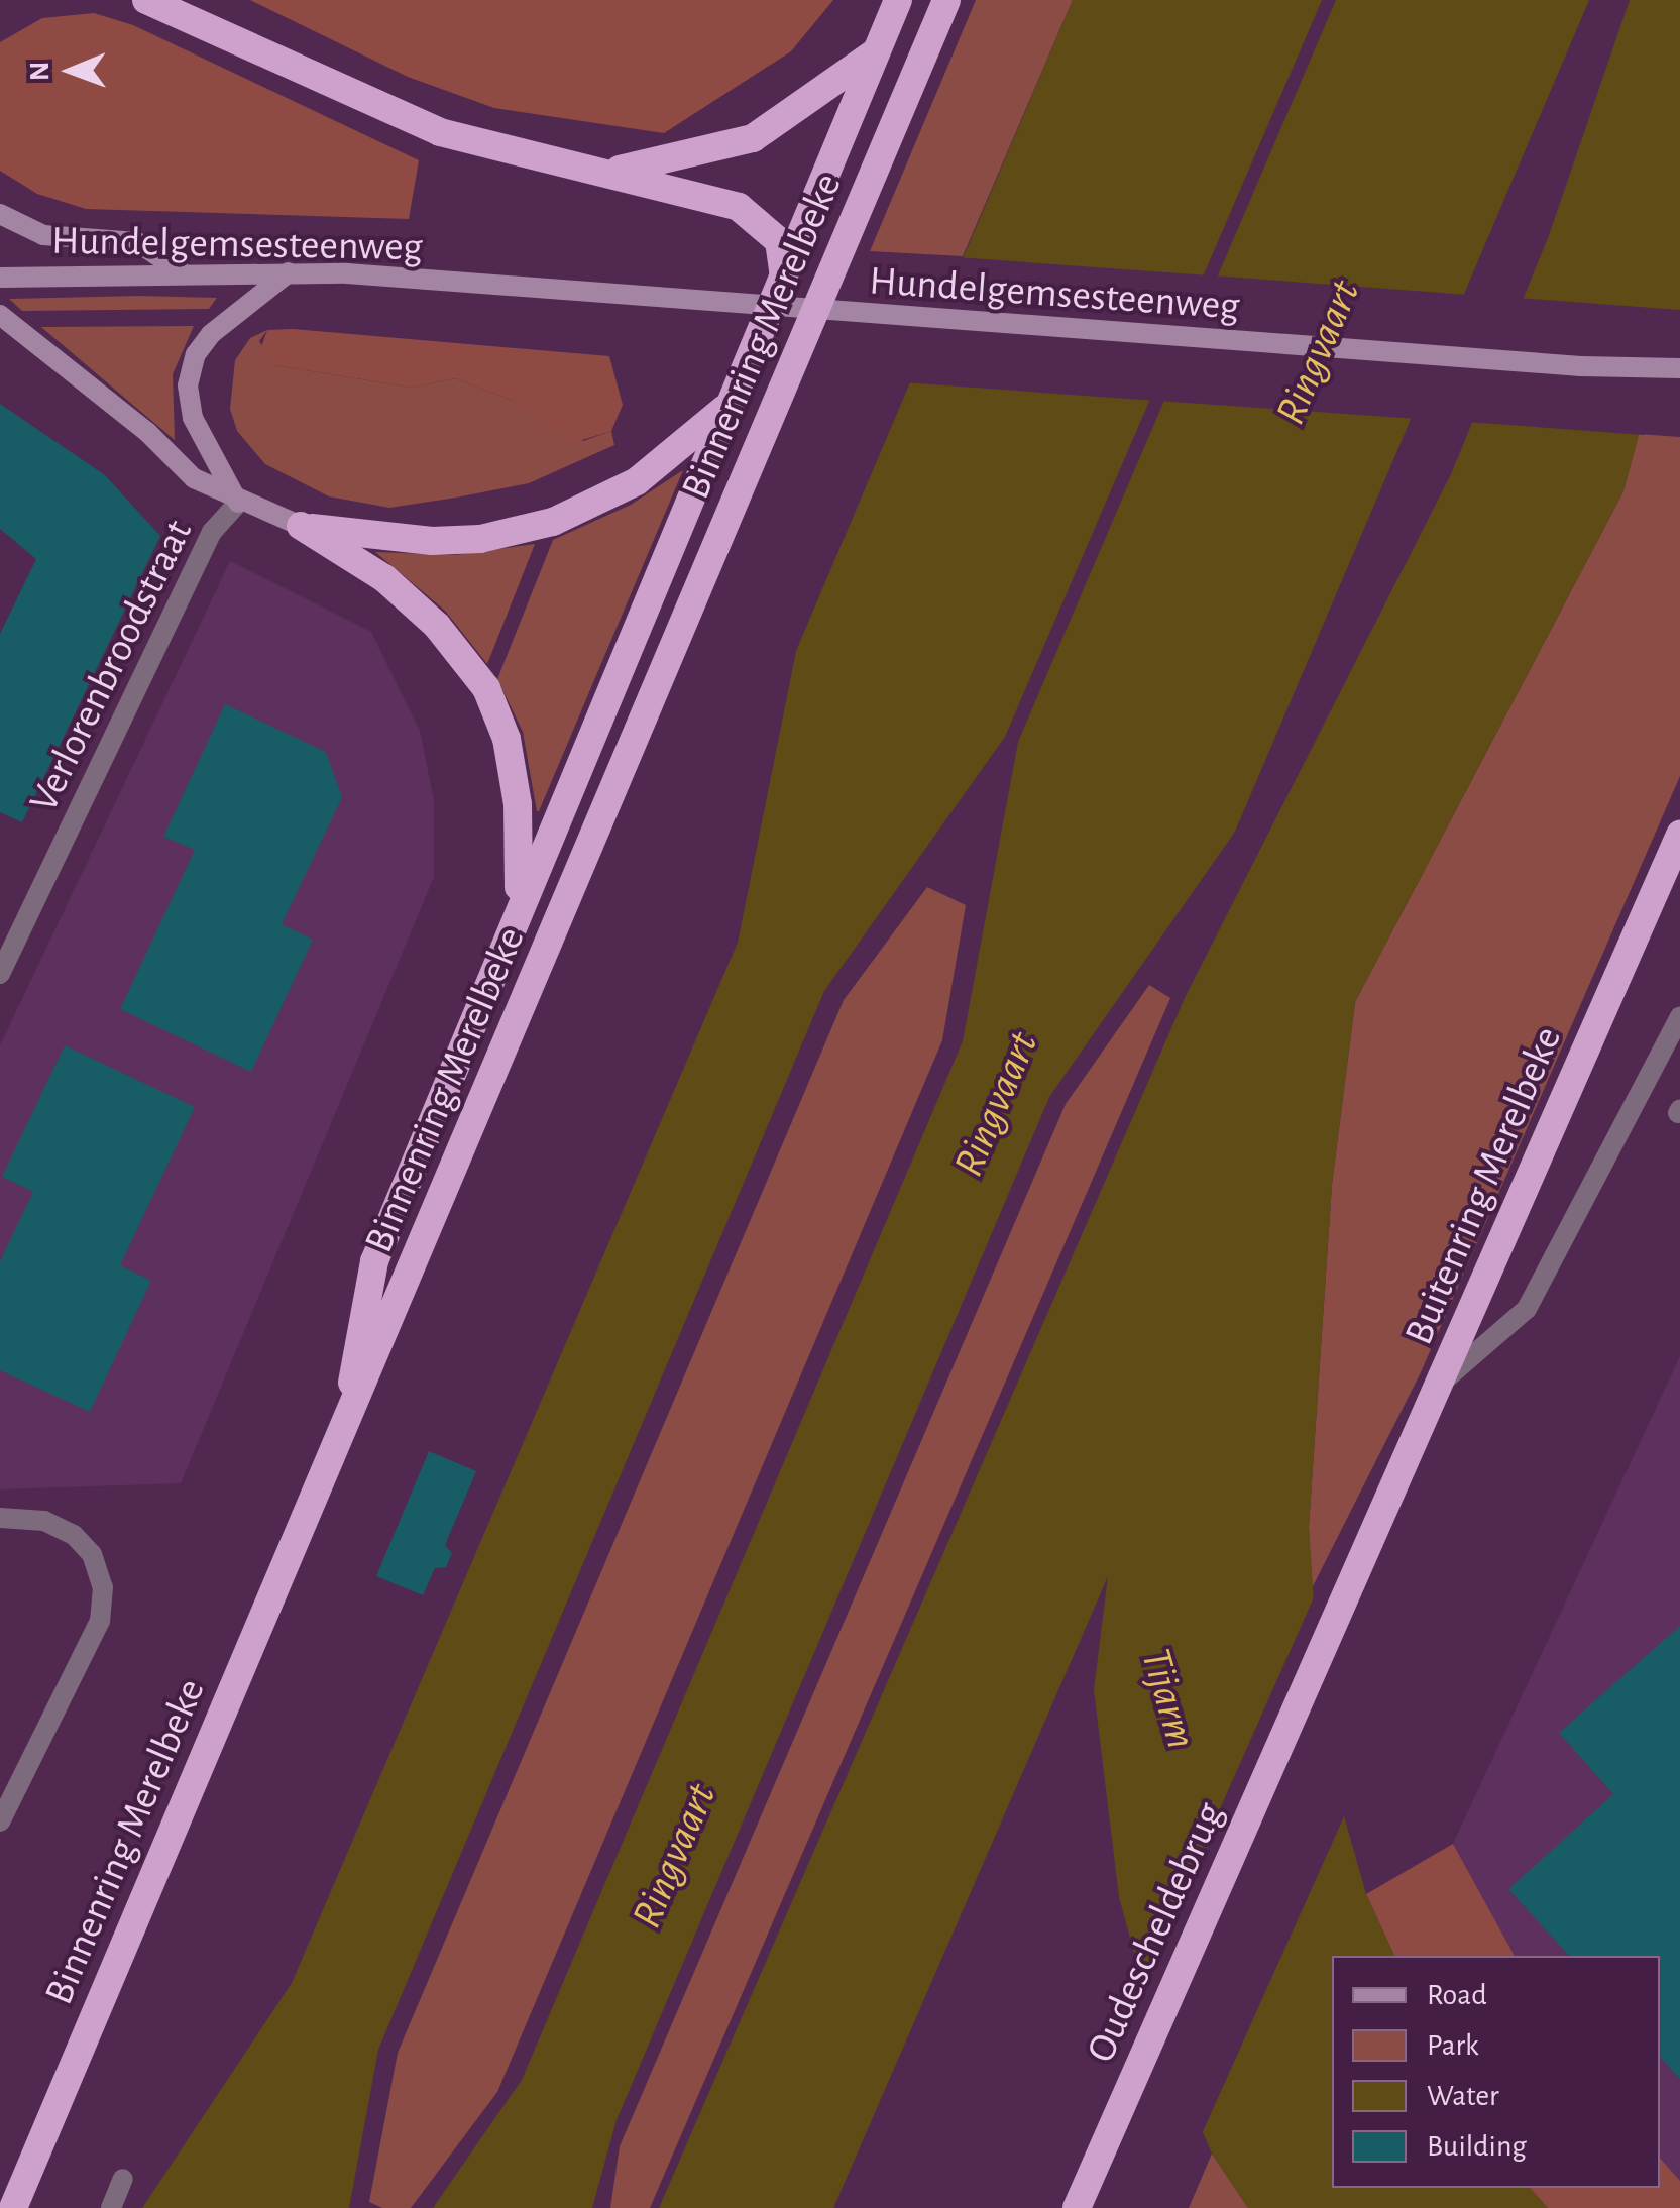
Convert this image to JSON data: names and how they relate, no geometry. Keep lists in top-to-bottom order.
{
  "streets": {
    "highway": ["Binnenring Merelbeke", "Buitenring Merelbeke", "Oudescheldebrug"],
    "main road": ["Hundelgemsesteenweg"],
    "street": ["Verlorenbroodstraat"]
  },
  "crossings": [
    ["Buitenring Merelbeke", "Oudescheldebrug"]
  ],
  "water": ["Ringvaart", "Tijarm"],
  "legend": [
    "Road",
    "Park",
    "Water",
    "Building"
  ],
  "north": "left"
}
